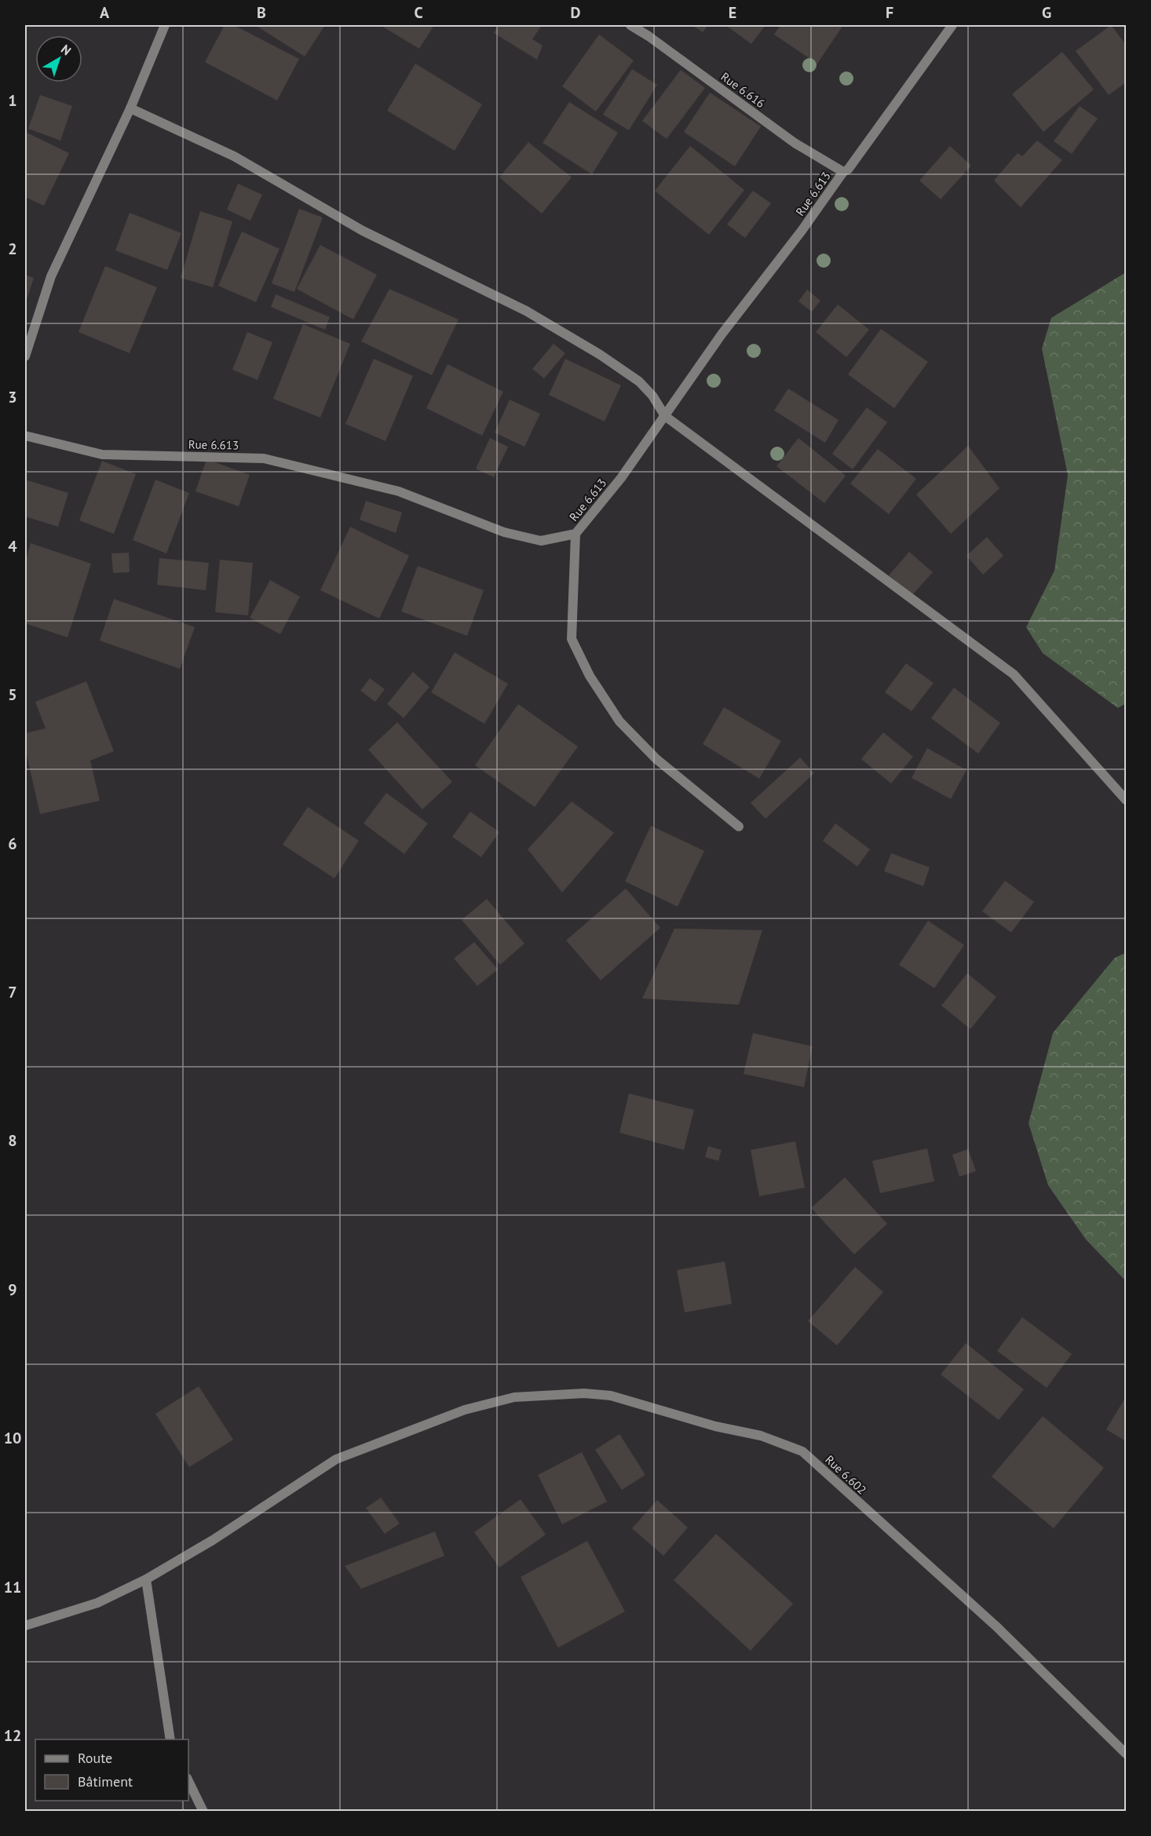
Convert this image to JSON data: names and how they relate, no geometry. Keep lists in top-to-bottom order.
{
  "streets": {
    "street": ["Rue 6.616", "Rue 6.613", "Rue 6.602"]
  },
  "crossings": [
    ["Rue 6.616", "Rue 6.613"]
  ],
  "legend": ["Route", "Bâtiment"],
  "north": "top right",
  "grid": {
    "columns": [
      "A",
      "B",
      "C",
      "D",
      "E",
      "F",
      "G"
    ],
    "rows": [
      "1",
      "2",
      "3",
      "4",
      "5",
      "6",
      "7",
      "8",
      "9",
      "10",
      "11",
      "12"
    ]
  }
}
